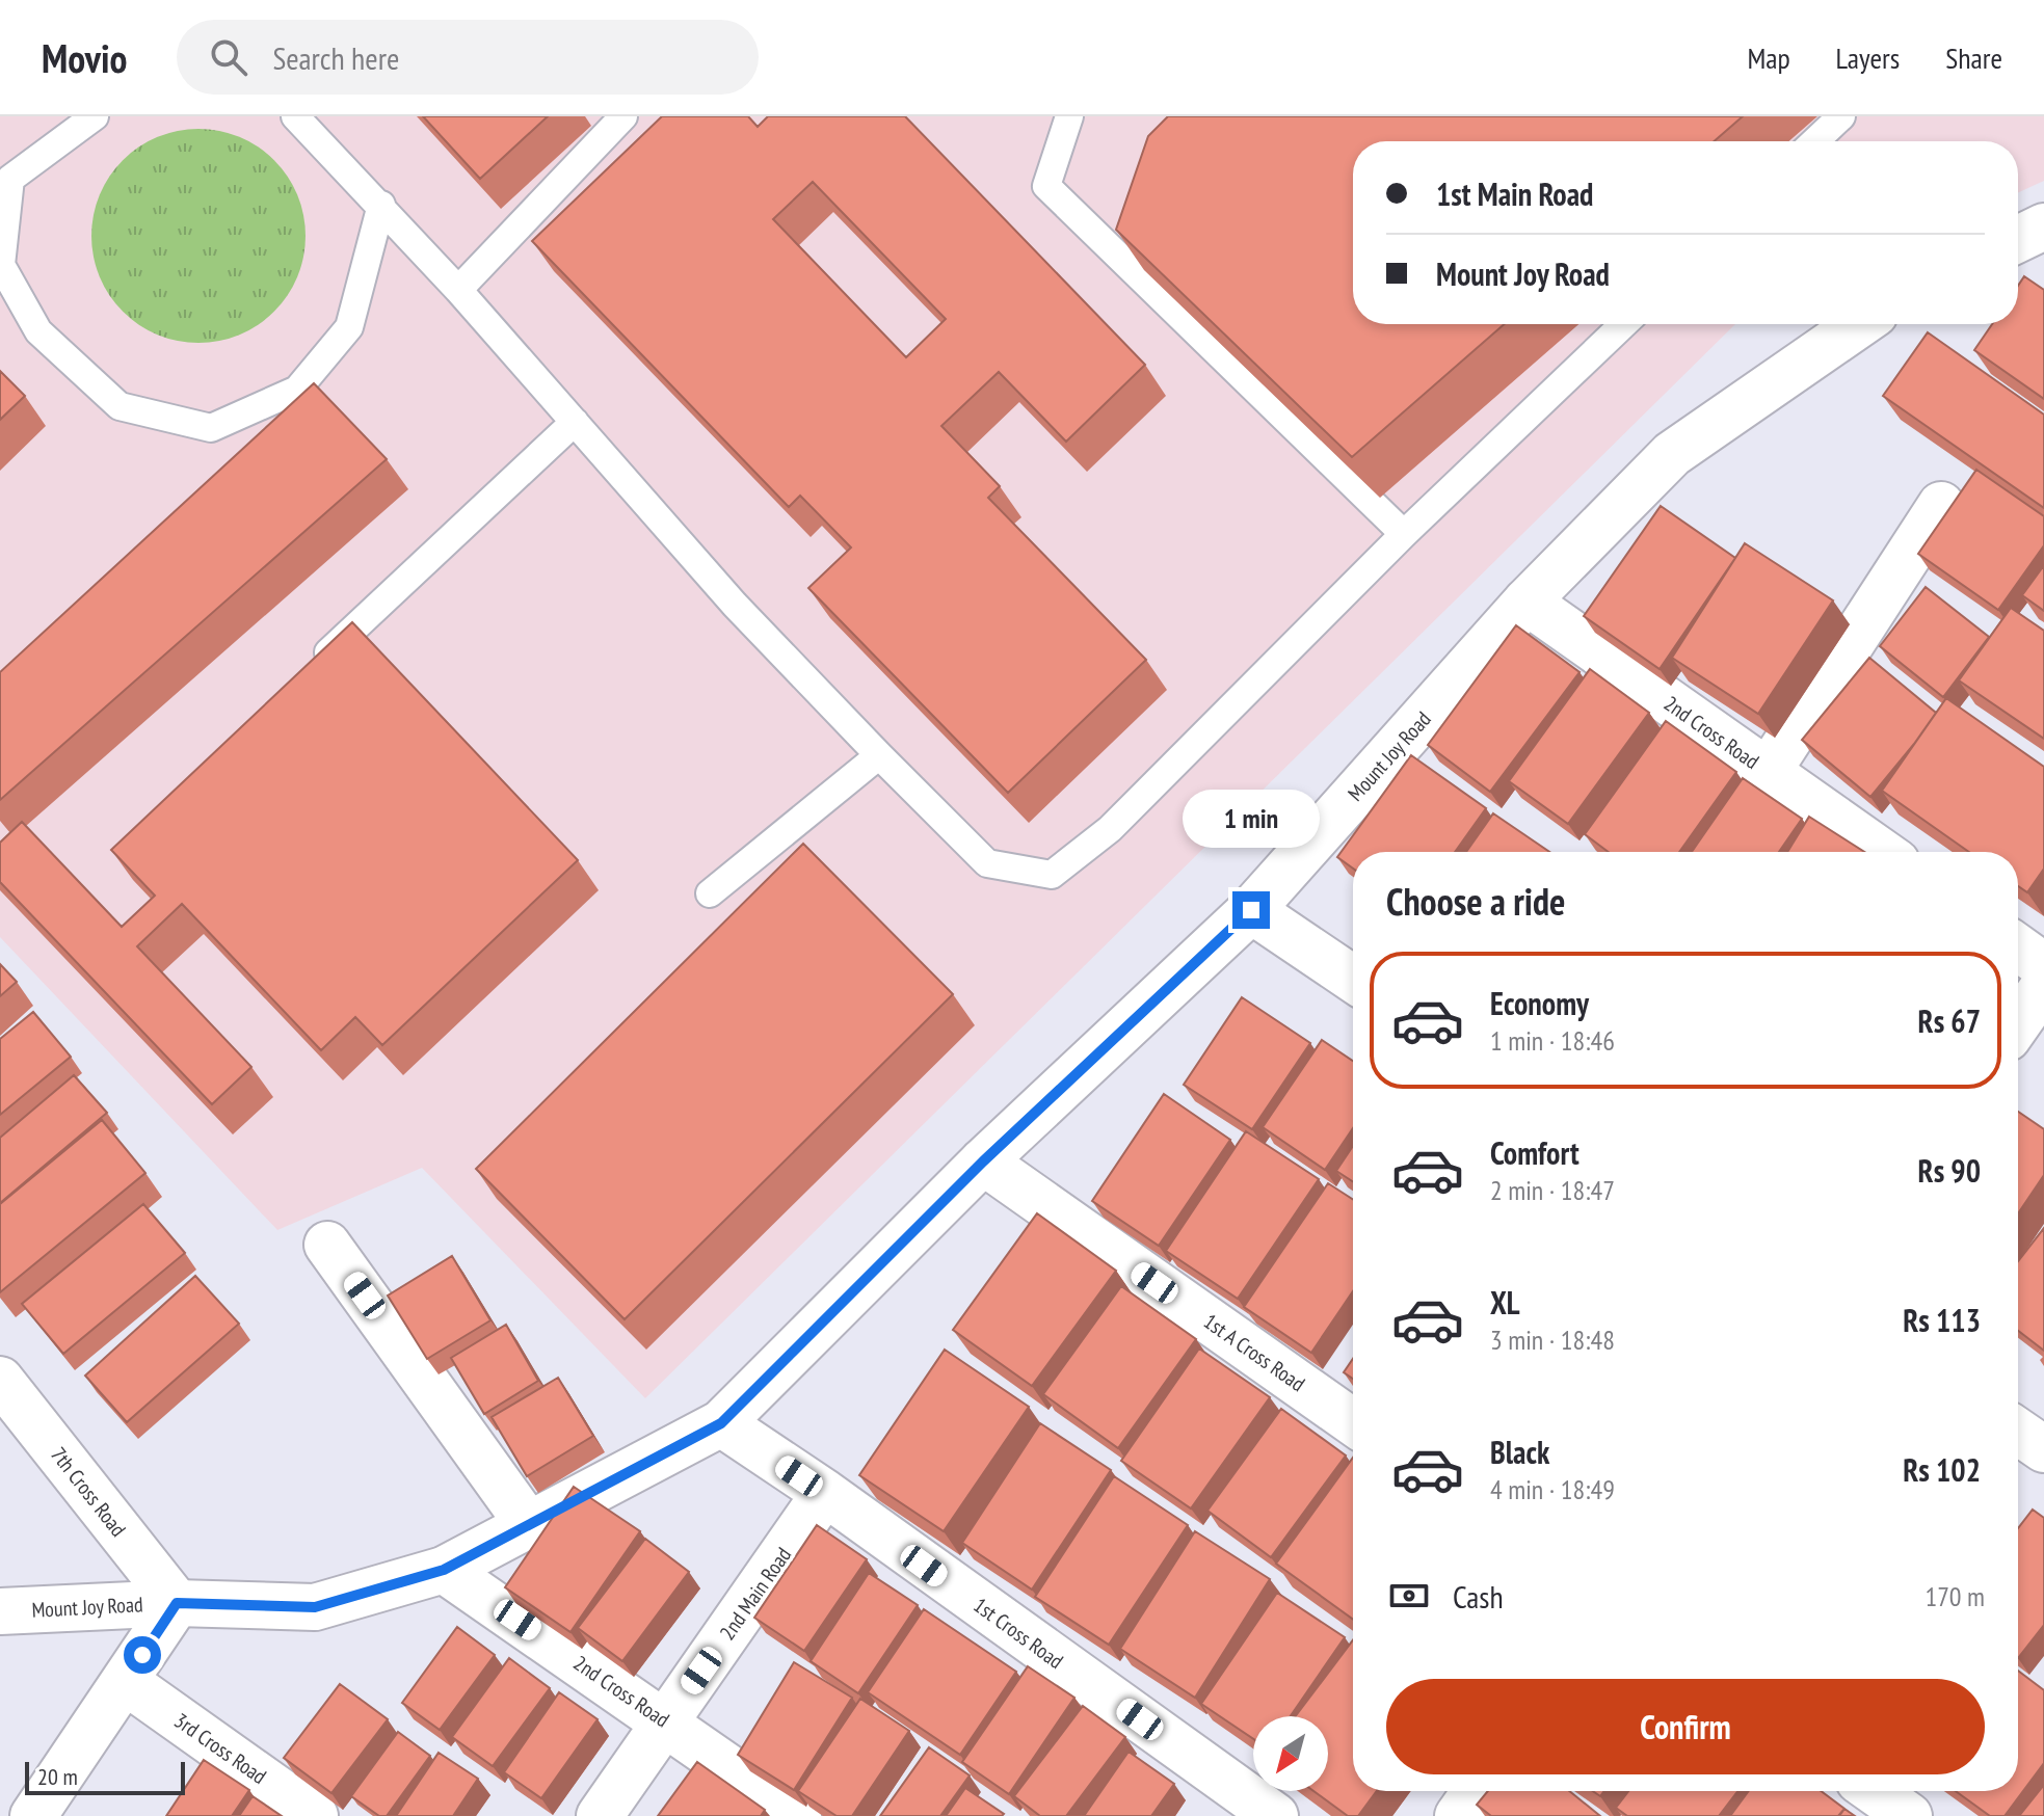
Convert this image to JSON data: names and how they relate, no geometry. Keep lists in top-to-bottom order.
{
  "streets": {
    "street": [
      "2nd Cross Road",
      "Mount Joy Road",
      "1st A Cross Road",
      "7th Cross Road",
      "2nd Main Road",
      "1st Cross Road",
      "3rd Cross Road"
    ]
  },
  "crossings": [
    ["2nd Cross Road", "Mount Joy Road"],
    ["2nd Cross Road", "2nd Main Road"],
    ["Mount Joy Road", "1st A Cross Road"],
    ["Mount Joy Road", "7th Cross Road"],
    ["Mount Joy Road", "1st Cross Road"],
    ["2nd Main Road", "1st Cross Road"]
  ],
  "scale_bar": "20 m",
  "north": "bottom left",
  "page": {
    "header": "Movio",
    "search": "Search here",
    "nav": ["Map", "Layers", "Share"],
    "banner": ["1st Main Road", "Mount Joy Road"],
    "bubble": "1 min",
    "heading": "Choose a ride",
    "list": [
      {
        "name": "Economy",
        "note": "1 min · 18:46",
        "value": "Rs 67"
      },
      {
        "name": "Comfort",
        "note": "2 min · 18:47",
        "value": "Rs 90"
      },
      {
        "name": "XL",
        "note": "3 min · 18:48",
        "value": "Rs 113"
      },
      {
        "name": "Black",
        "note": "4 min · 18:49",
        "value": "Rs 102"
      }
    ],
    "pay": ["Cash", "170 m"],
    "buttons": "Confirm",
    "scale": "20 m"
  }
}
